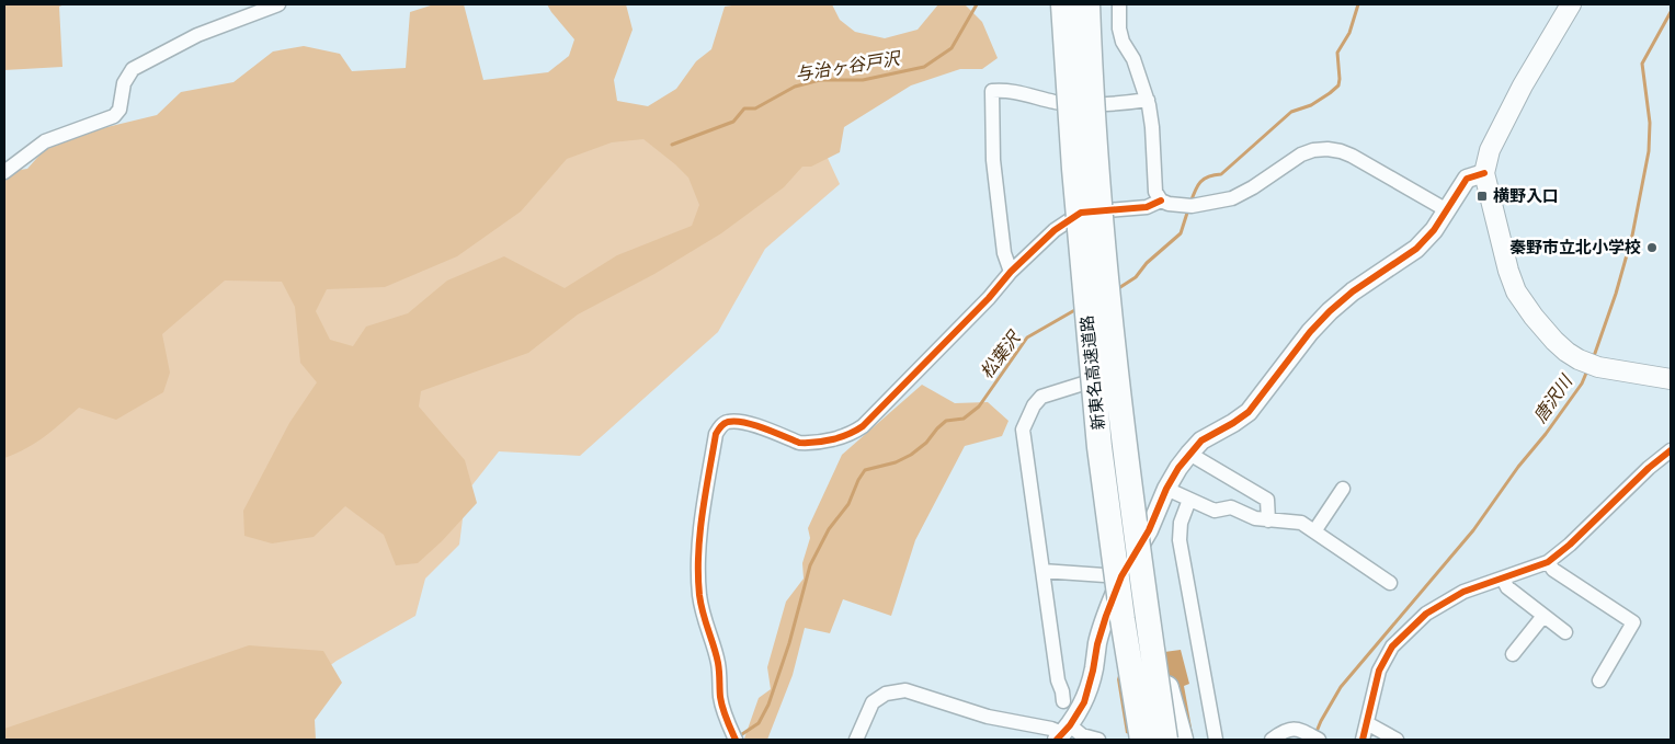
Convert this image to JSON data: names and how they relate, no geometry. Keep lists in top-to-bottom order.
{
  "streets": {
    "highway": ["新東名高速道路"]
  },
  "water": ["与治ヶ谷戸沢", "松葉沢", "唐沢川"],
  "places": {
    "transit": ["横野入口"],
    "other": ["秦野市立北小学校"]
  }
}
